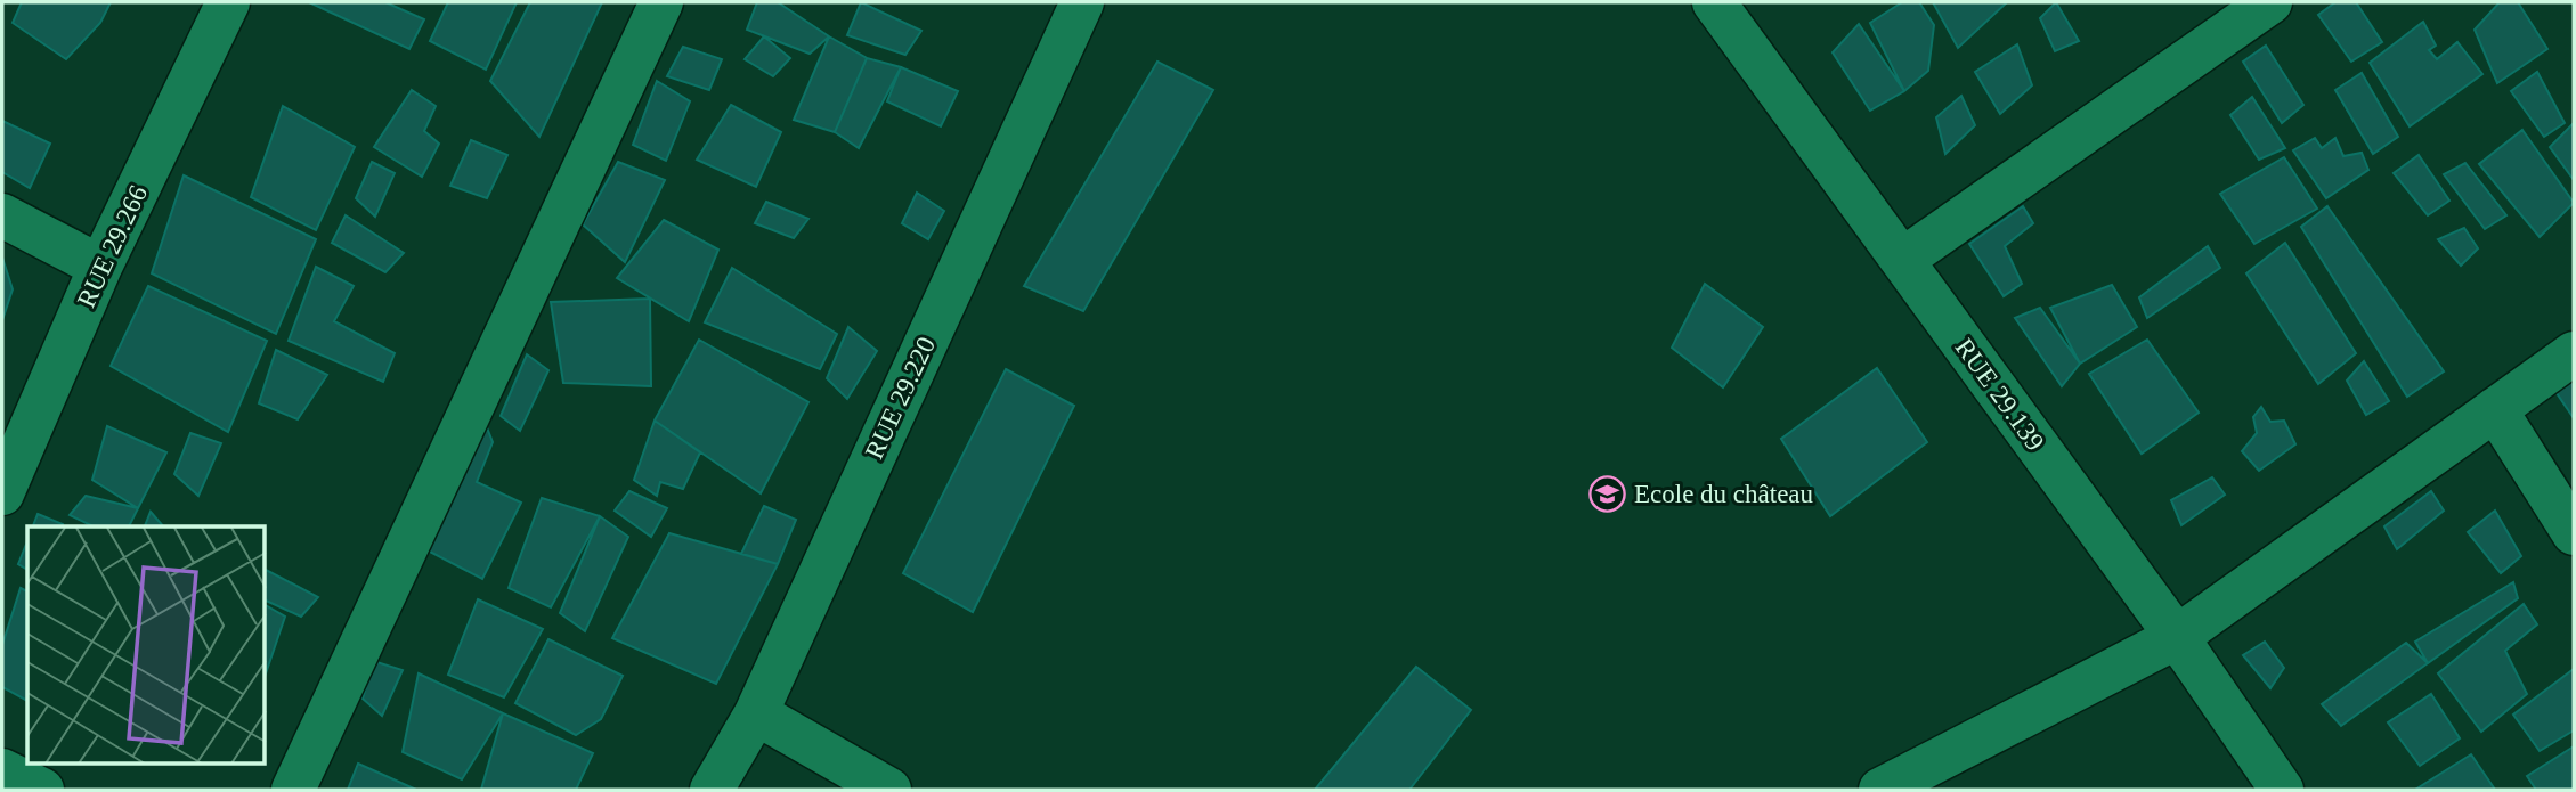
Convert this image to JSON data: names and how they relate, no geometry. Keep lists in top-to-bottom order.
{
  "streets": {
    "street": ["RUE 29.266", "RUE 29.139", "RUE 29.220"]
  },
  "places": {
    "school or university": ["Ecole du château"]
  }
}
